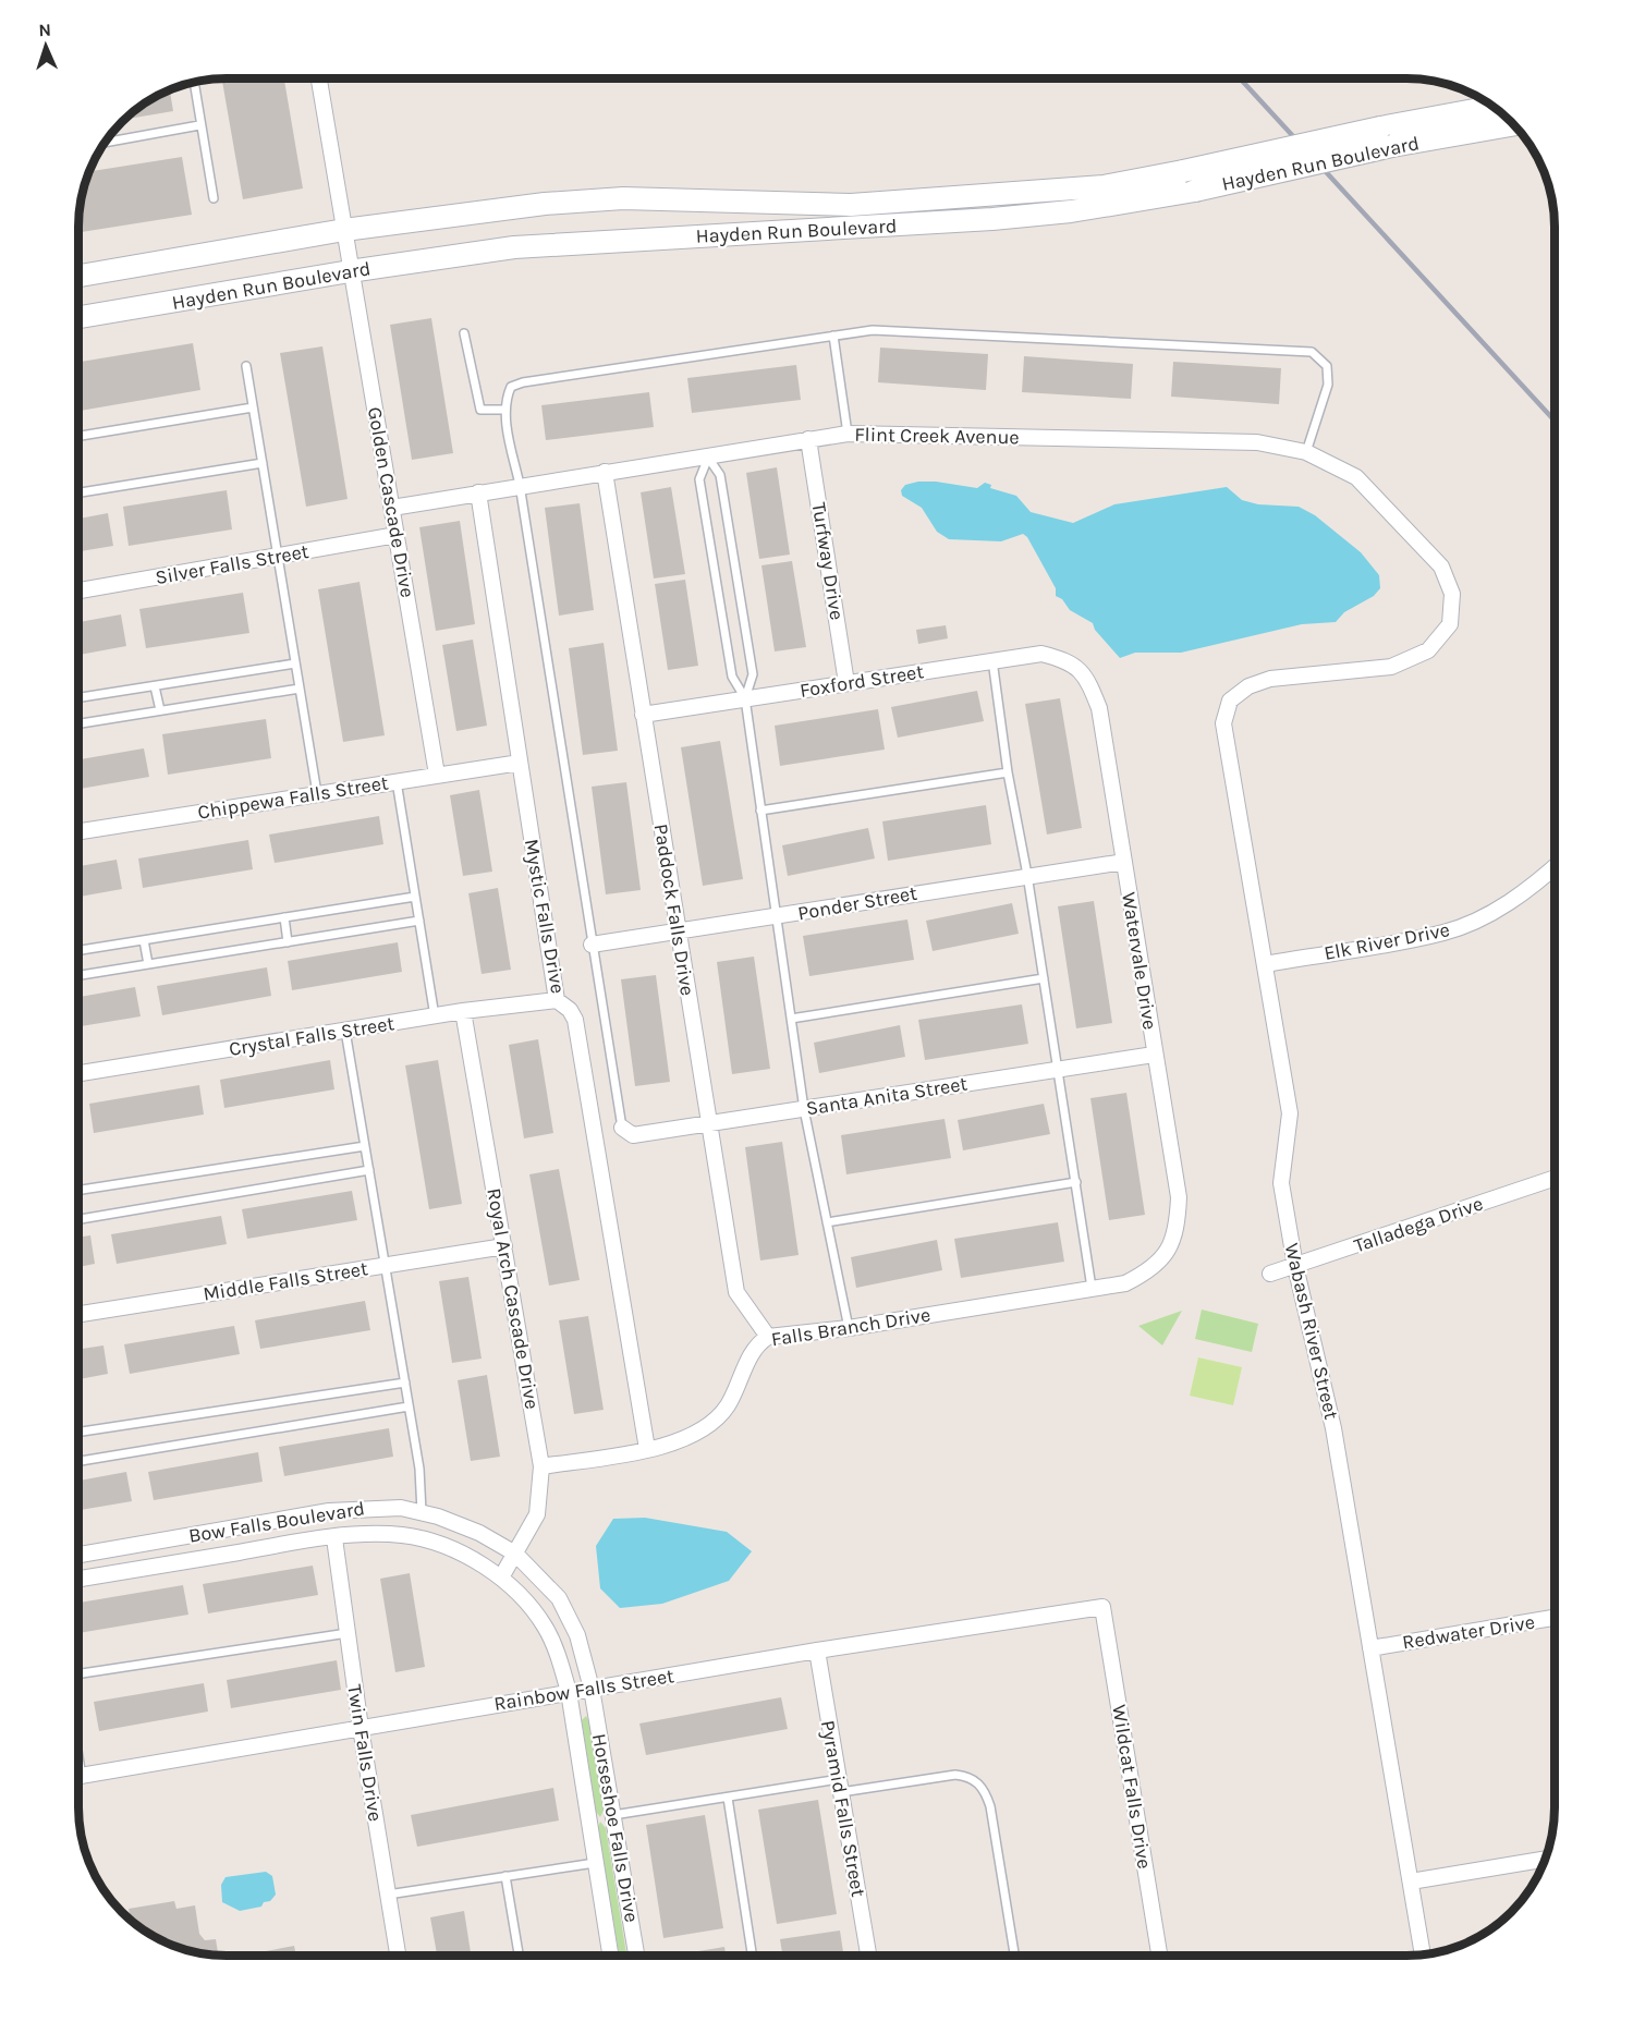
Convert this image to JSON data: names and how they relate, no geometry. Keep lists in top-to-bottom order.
{
  "streets": {
    "main road": ["Hayden Run Boulevard"],
    "street": [
      "Flint Creek Avenue",
      "Golden Cascade Drive",
      "Turfway Drive",
      "Silver Falls Street",
      "Foxford Street",
      "Chippewa Falls Street",
      "Ponder Street",
      "Paddock Falls Drive",
      "Mystic Falls Drive",
      "Elk River Drive",
      "Watervale Drive",
      "Crystal Falls Street",
      "Santa Anita Street",
      "Talladega Drive",
      "Middle Falls Street",
      "Royal Arch Cascade Drive",
      "Falls Branch Drive",
      "Wabash River Street",
      "Bow Falls Boulevard",
      "Redwater Drive",
      "Rainbow Falls Street",
      "Twin Falls Drive",
      "Wildcat Falls Drive",
      "Pyramid Falls Street",
      "Horseshoe Falls Drive"
    ]
  },
  "crossings": [
    ["Hayden Run Boulevard", "Golden Cascade Drive"],
    ["Flint Creek Avenue", "Golden Cascade Drive"],
    ["Flint Creek Avenue", "Turfway Drive"],
    ["Flint Creek Avenue", "Paddock Falls Drive"],
    ["Flint Creek Avenue", "Mystic Falls Drive"],
    ["Flint Creek Avenue", "Wabash River Street"],
    ["Golden Cascade Drive", "Silver Falls Street"],
    ["Golden Cascade Drive", "Chippewa Falls Street"],
    ["Turfway Drive", "Foxford Street"],
    ["Foxford Street", "Paddock Falls Drive"],
    ["Foxford Street", "Watervale Drive"],
    ["Chippewa Falls Street", "Mystic Falls Drive"],
    ["Ponder Street", "Paddock Falls Drive"],
    ["Ponder Street", "Watervale Drive"],
    ["Paddock Falls Drive", "Santa Anita Street"],
    ["Paddock Falls Drive", "Falls Branch Drive"],
    ["Mystic Falls Drive", "Crystal Falls Street"],
    ["Mystic Falls Drive", "Falls Branch Drive"],
    ["Elk River Drive", "Wabash River Street"],
    ["Watervale Drive", "Santa Anita Street"],
    ["Watervale Drive", "Falls Branch Drive"],
    ["Crystal Falls Street", "Royal Arch Cascade Drive"],
    ["Talladega Drive", "Wabash River Street"],
    ["Middle Falls Street", "Royal Arch Cascade Drive"],
    ["Royal Arch Cascade Drive", "Falls Branch Drive"],
    ["Royal Arch Cascade Drive", "Bow Falls Boulevard"],
    ["Wabash River Street", "Redwater Drive"],
    ["Bow Falls Boulevard", "Rainbow Falls Street"],
    ["Bow Falls Boulevard", "Twin Falls Drive"],
    ["Bow Falls Boulevard", "Horseshoe Falls Drive"],
    ["Rainbow Falls Street", "Twin Falls Drive"],
    ["Rainbow Falls Street", "Wildcat Falls Drive"],
    ["Rainbow Falls Street", "Pyramid Falls Street"],
    ["Rainbow Falls Street", "Horseshoe Falls Drive"]
  ],
  "north": "top"
}
